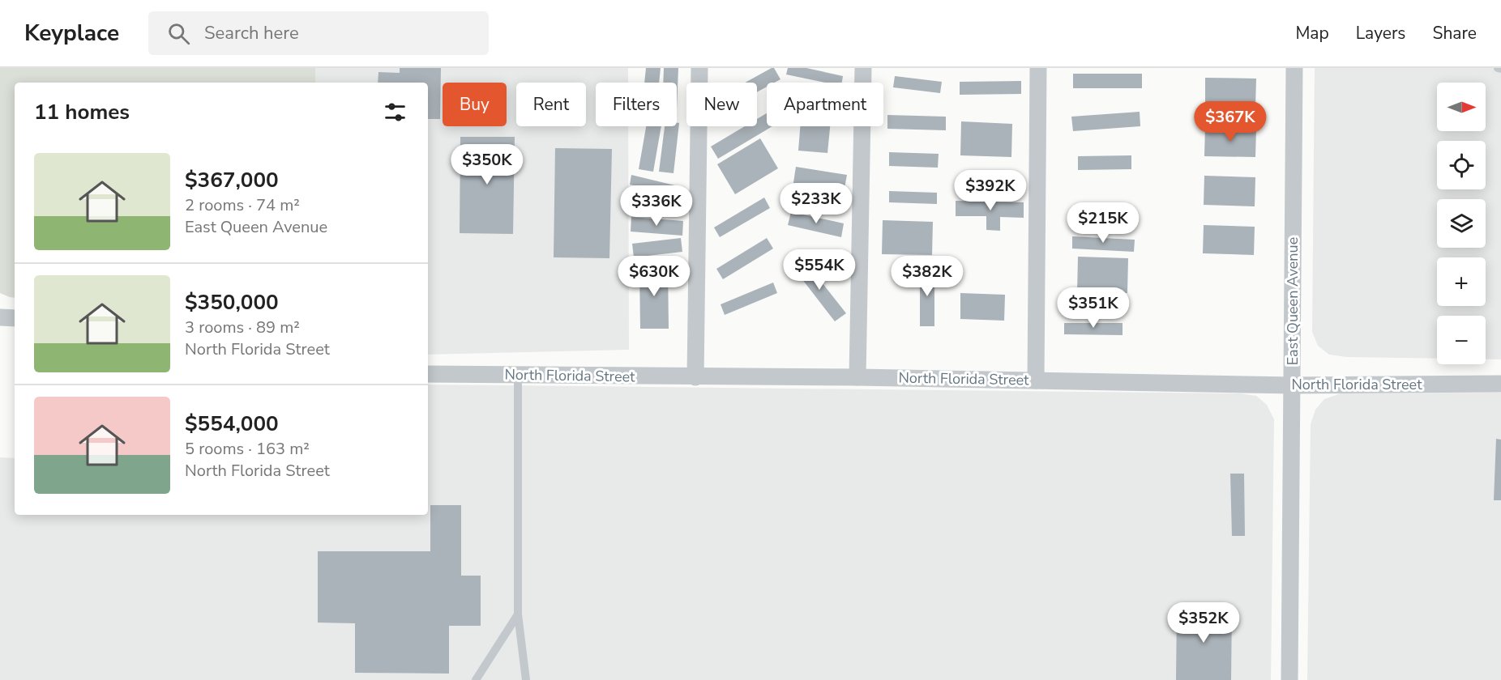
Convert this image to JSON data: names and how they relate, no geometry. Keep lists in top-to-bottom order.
{
  "streets": {
    "street": ["East Queen Avenue", "North Florida Street"]
  },
  "crossings": [
    ["East Queen Avenue", "North Florida Street"]
  ],
  "north": "right",
  "page": {
    "header": "Keyplace",
    "search": "Search here",
    "nav": ["Map", "Layers", "Share"],
    "map_buttons": ["+", "−"],
    "chip": [
      "Buy",
      "Rent",
      "Filters",
      "New",
      "Apartment"
    ],
    "heading": "11 homes",
    "price": [
      "$367K",
      "$350K",
      "$392K",
      "$233K",
      "$336K",
      "$215K",
      "$554K",
      "$630K",
      "$382K",
      "$351K",
      "$352K"
    ],
    "list": [
      {
        "name": "$367,000",
        "note": "2 rooms · 74 m² · East Queen Avenue"
      },
      {
        "name": "$350,000",
        "note": "3 rooms · 89 m² · North Florida Street"
      },
      {
        "name": "$554,000",
        "note": "5 rooms · 163 m² · North Florida Street"
      }
    ]
  }
}
